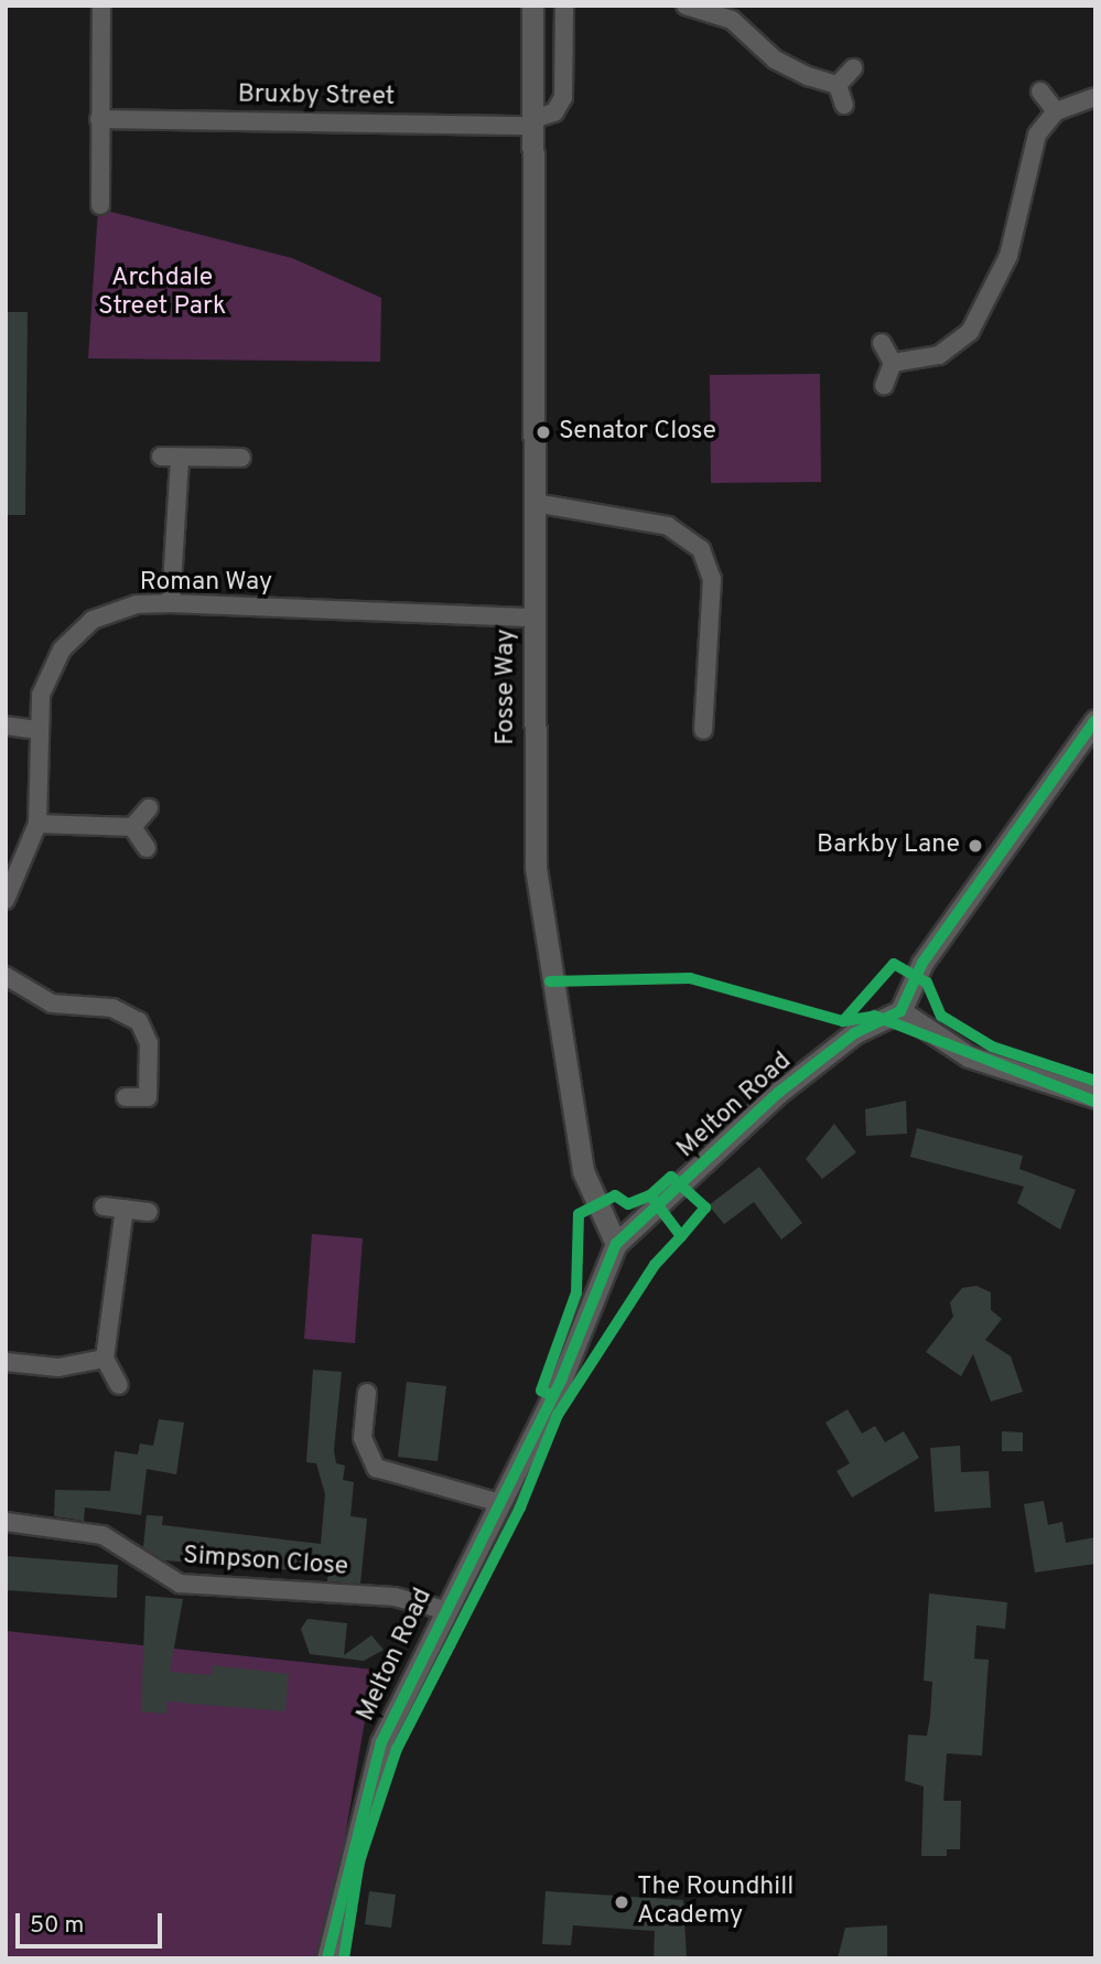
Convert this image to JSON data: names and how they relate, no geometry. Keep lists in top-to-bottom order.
{
  "streets": {
    "street": [
      "Bruxby Street",
      "Roman Way",
      "Fosse Way",
      "Melton Road",
      "Simpson Close"
    ]
  },
  "crossings": [
    ["Bruxby Street", "Fosse Way"],
    ["Roman Way", "Fosse Way"],
    ["Fosse Way", "Melton Road"],
    ["Melton Road", "Simpson Close"]
  ],
  "parks": ["Archdale Street Park"],
  "places": ["Senator Close", "Barkby Lane", "The Roundhill Academy"],
  "scale_bar": "50 m"
}
